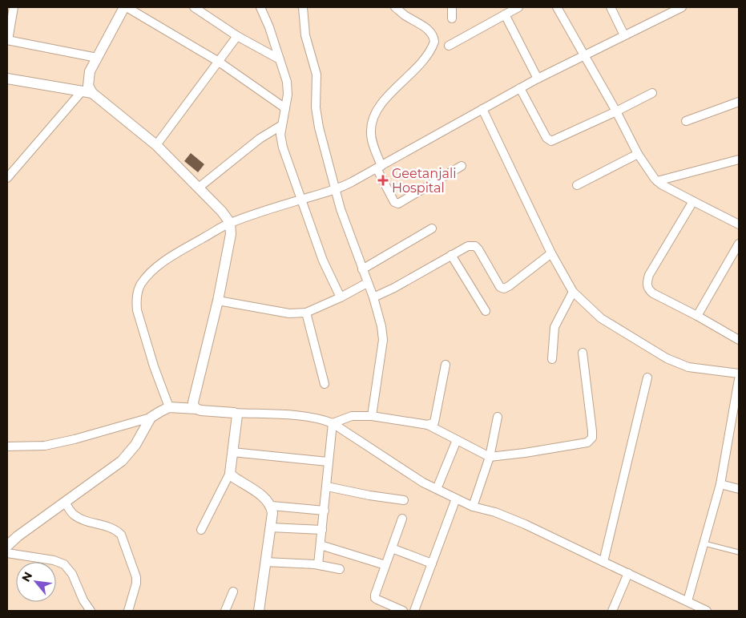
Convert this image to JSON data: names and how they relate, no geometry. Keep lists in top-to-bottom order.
{
  "places": {
    "health": ["Geetanjali Hospital"]
  },
  "north": "top left"
}
